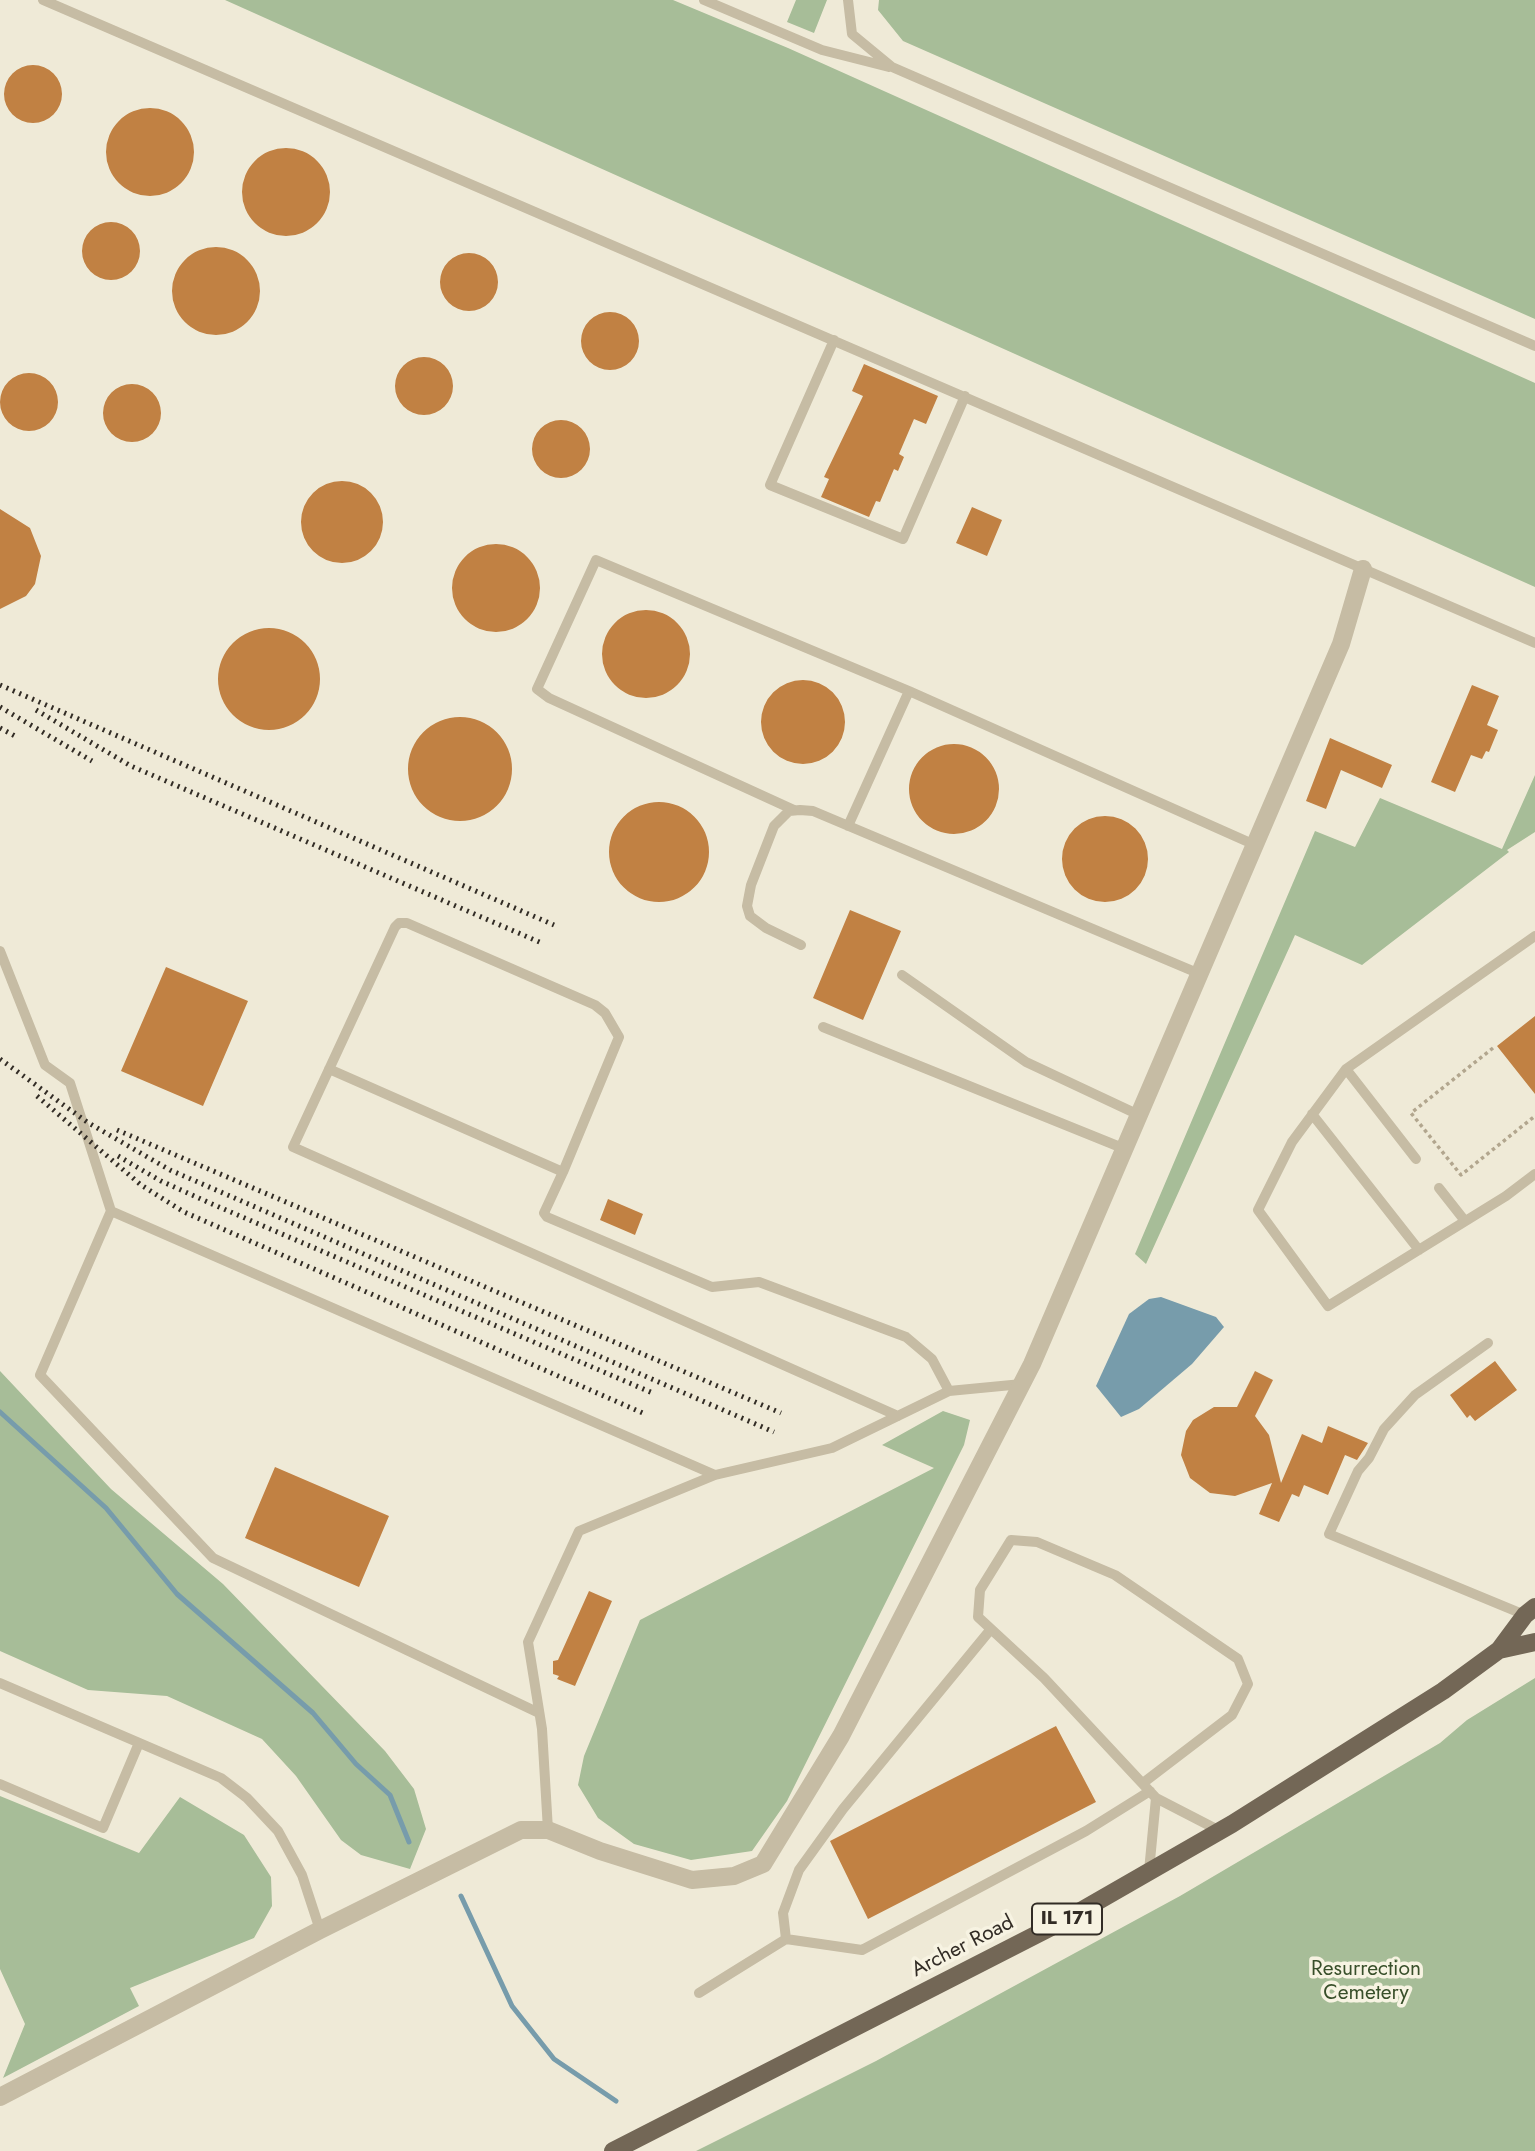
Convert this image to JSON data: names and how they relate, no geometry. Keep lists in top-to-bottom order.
{
  "streets": {
    "main road": ["IL 171", "Archer Road"]
  },
  "parks": ["Resurrection Cemetery"]
}
